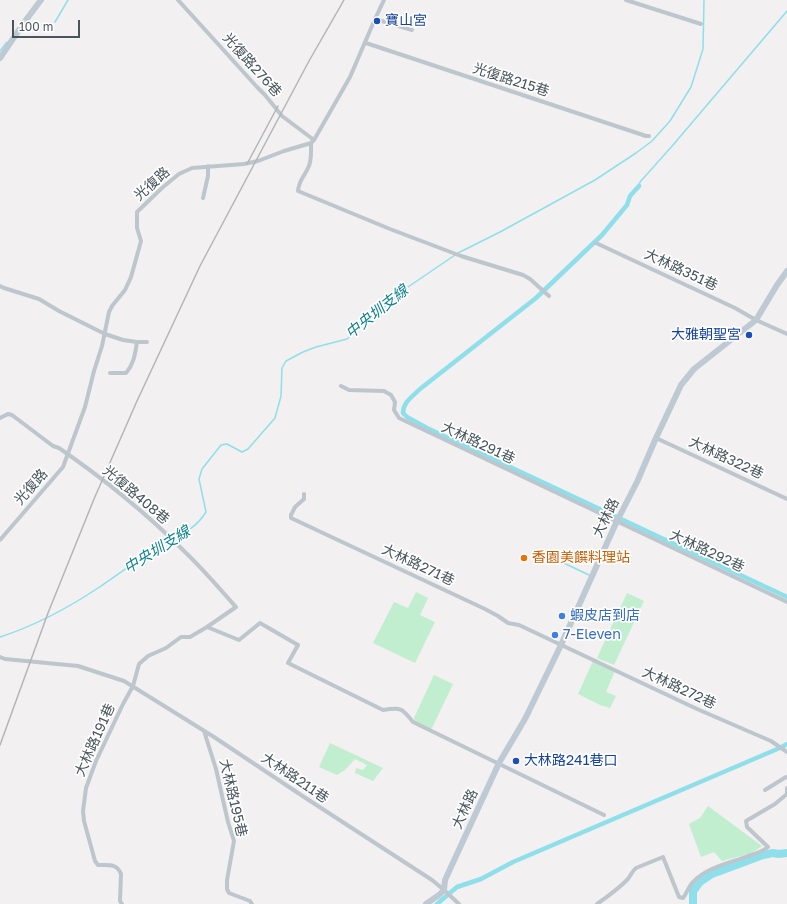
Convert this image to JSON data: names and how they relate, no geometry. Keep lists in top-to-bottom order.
{
  "streets": {
    "street": [
      "光復路276巷",
      "光復路215巷",
      "光復路",
      "大林路351巷",
      "大林路291巷",
      "大林路322巷",
      "光復路408巷",
      "大林路",
      "大林路292巷",
      "大林路271巷",
      "大林路272巷",
      "大林路191巷",
      "大林路211巷",
      "大林路195巷"
    ]
  },
  "crossings": [
    ["光復路276巷", "光復路"],
    ["光復路", "光復路408巷"],
    ["大林路351巷", "大林路"],
    ["大林路291巷", "大林路"],
    ["大林路291巷", "大林路292巷"],
    ["大林路322巷", "大林路"],
    ["大林路", "大林路292巷"],
    ["大林路", "大林路271巷"],
    ["大林路", "大林路272巷"],
    ["大林路", "大林路211巷"],
    ["大林路271巷", "大林路272巷"],
    ["大林路191巷", "大林路211巷"],
    ["大林路211巷", "大林路195巷"]
  ],
  "water": ["中央圳支線"],
  "places": [
    "寶山宮",
    "大雅朝聖宮",
    "香園美饌料理站",
    "蝦皮店到店",
    "7-Eleven",
    "大林路241巷口"
  ],
  "scale_bar": "100 m"
}
